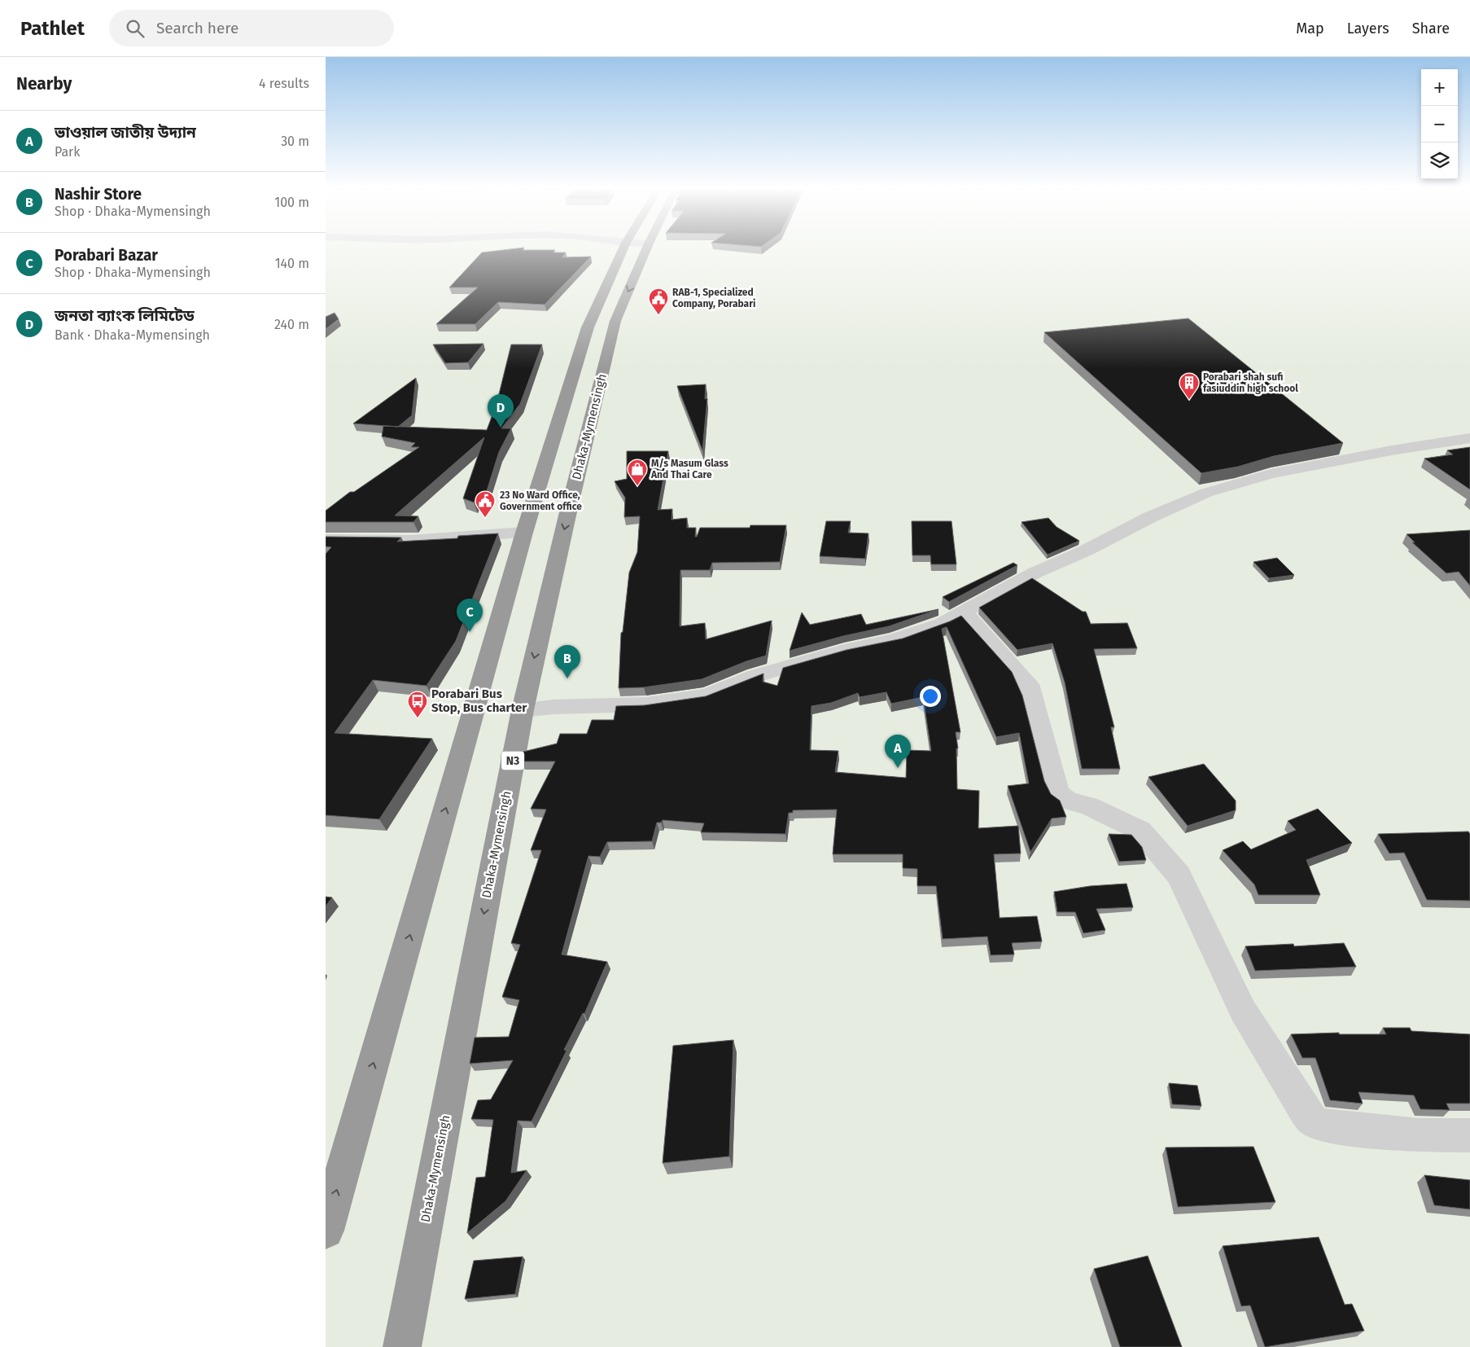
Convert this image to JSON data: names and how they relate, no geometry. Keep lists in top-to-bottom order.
{
  "streets": {
    "highway": ["Dhaka-Mymensingh", "N3"]
  },
  "places": {
    "public building": ["RAB-1, Specialized Company, Porabari", "23 No Ward Office, Government office"],
    "building": ["Porabari shah sufi fasiuddin high school"],
    "shop": ["M/s Masum Glass And Thai Care"],
    "bus stop": ["Porabari Bus Stop, Bus charter"]
  },
  "page": {
    "header": "Pathlet",
    "search": "Search here",
    "nav": ["Map", "Layers", "Share"],
    "heading": ["Nearby", "4 results"],
    "map_buttons": ["+", "−"],
    "list": [
      {
        "mark": "A",
        "name": "ভাওয়াল জাতীয় উদ্যান",
        "note": "Park",
        "value": "30 m"
      },
      {
        "mark": "B",
        "name": "Nashir Store",
        "note": "Shop · Dhaka-Mymensingh",
        "value": "100 m"
      },
      {
        "mark": "C",
        "name": "Porabari Bazar",
        "note": "Shop · Dhaka-Mymensingh",
        "value": "140 m"
      },
      {
        "mark": "D",
        "name": "জনতা ব্যাংক লিমিটেড",
        "note": "Bank · Dhaka-Mymensingh",
        "value": "240 m"
      }
    ],
    "pins": [
      "D",
      "C",
      "B",
      "A"
    ]
  }
}
